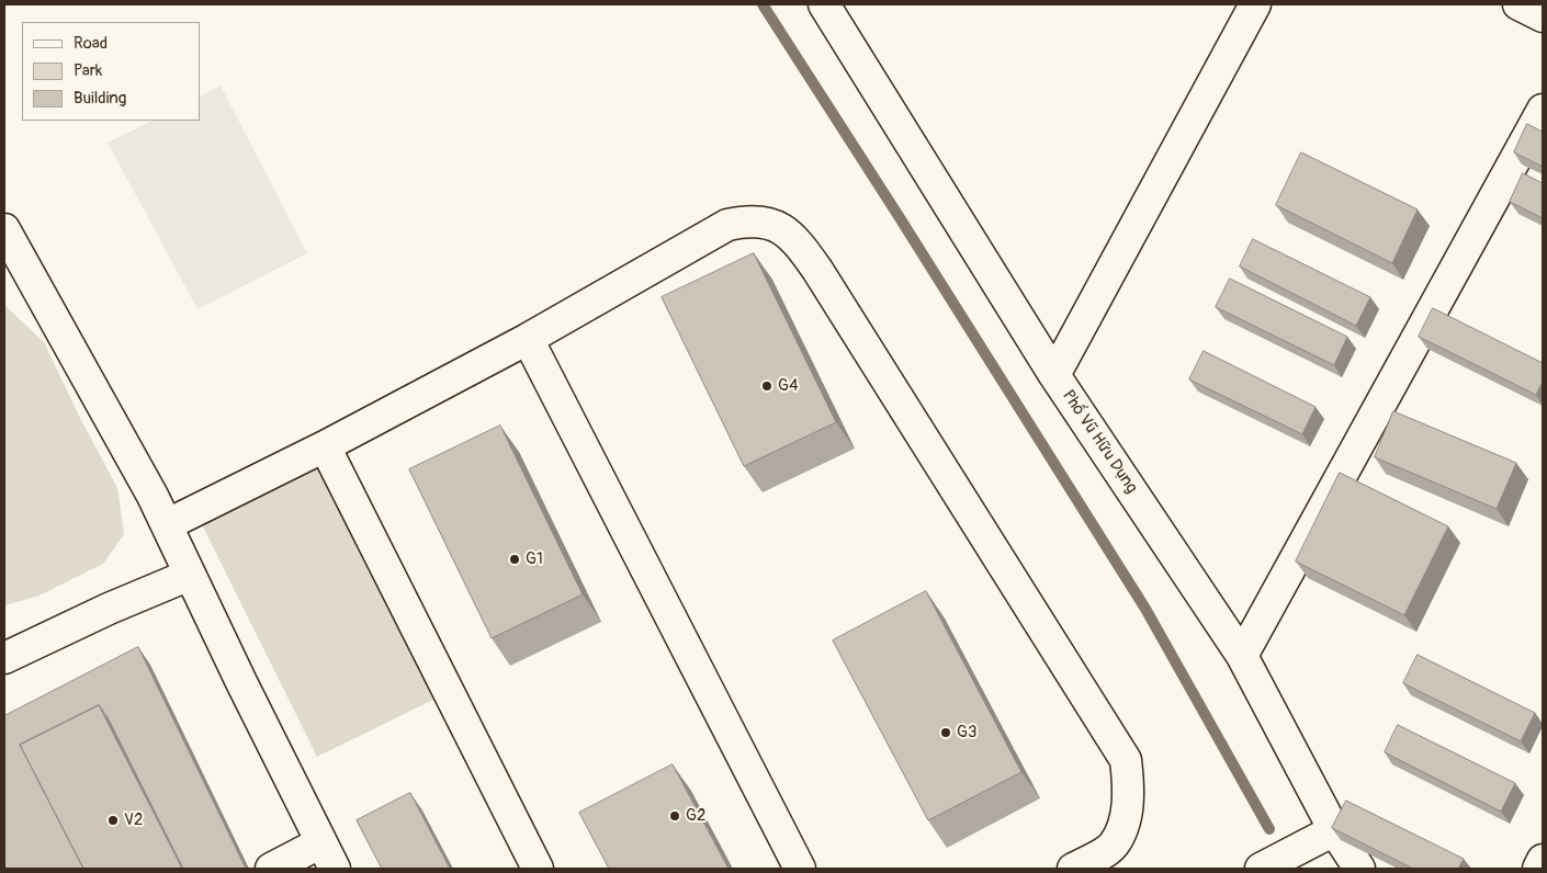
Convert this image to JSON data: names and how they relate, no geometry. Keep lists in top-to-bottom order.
{
  "streets": {
    "street": ["Phố Vũ Hữu Dụng"]
  },
  "places": [
    "G4",
    "G1",
    "G3",
    "G2",
    "V2"
  ],
  "legend": ["Road", "Park", "Building"]
}
